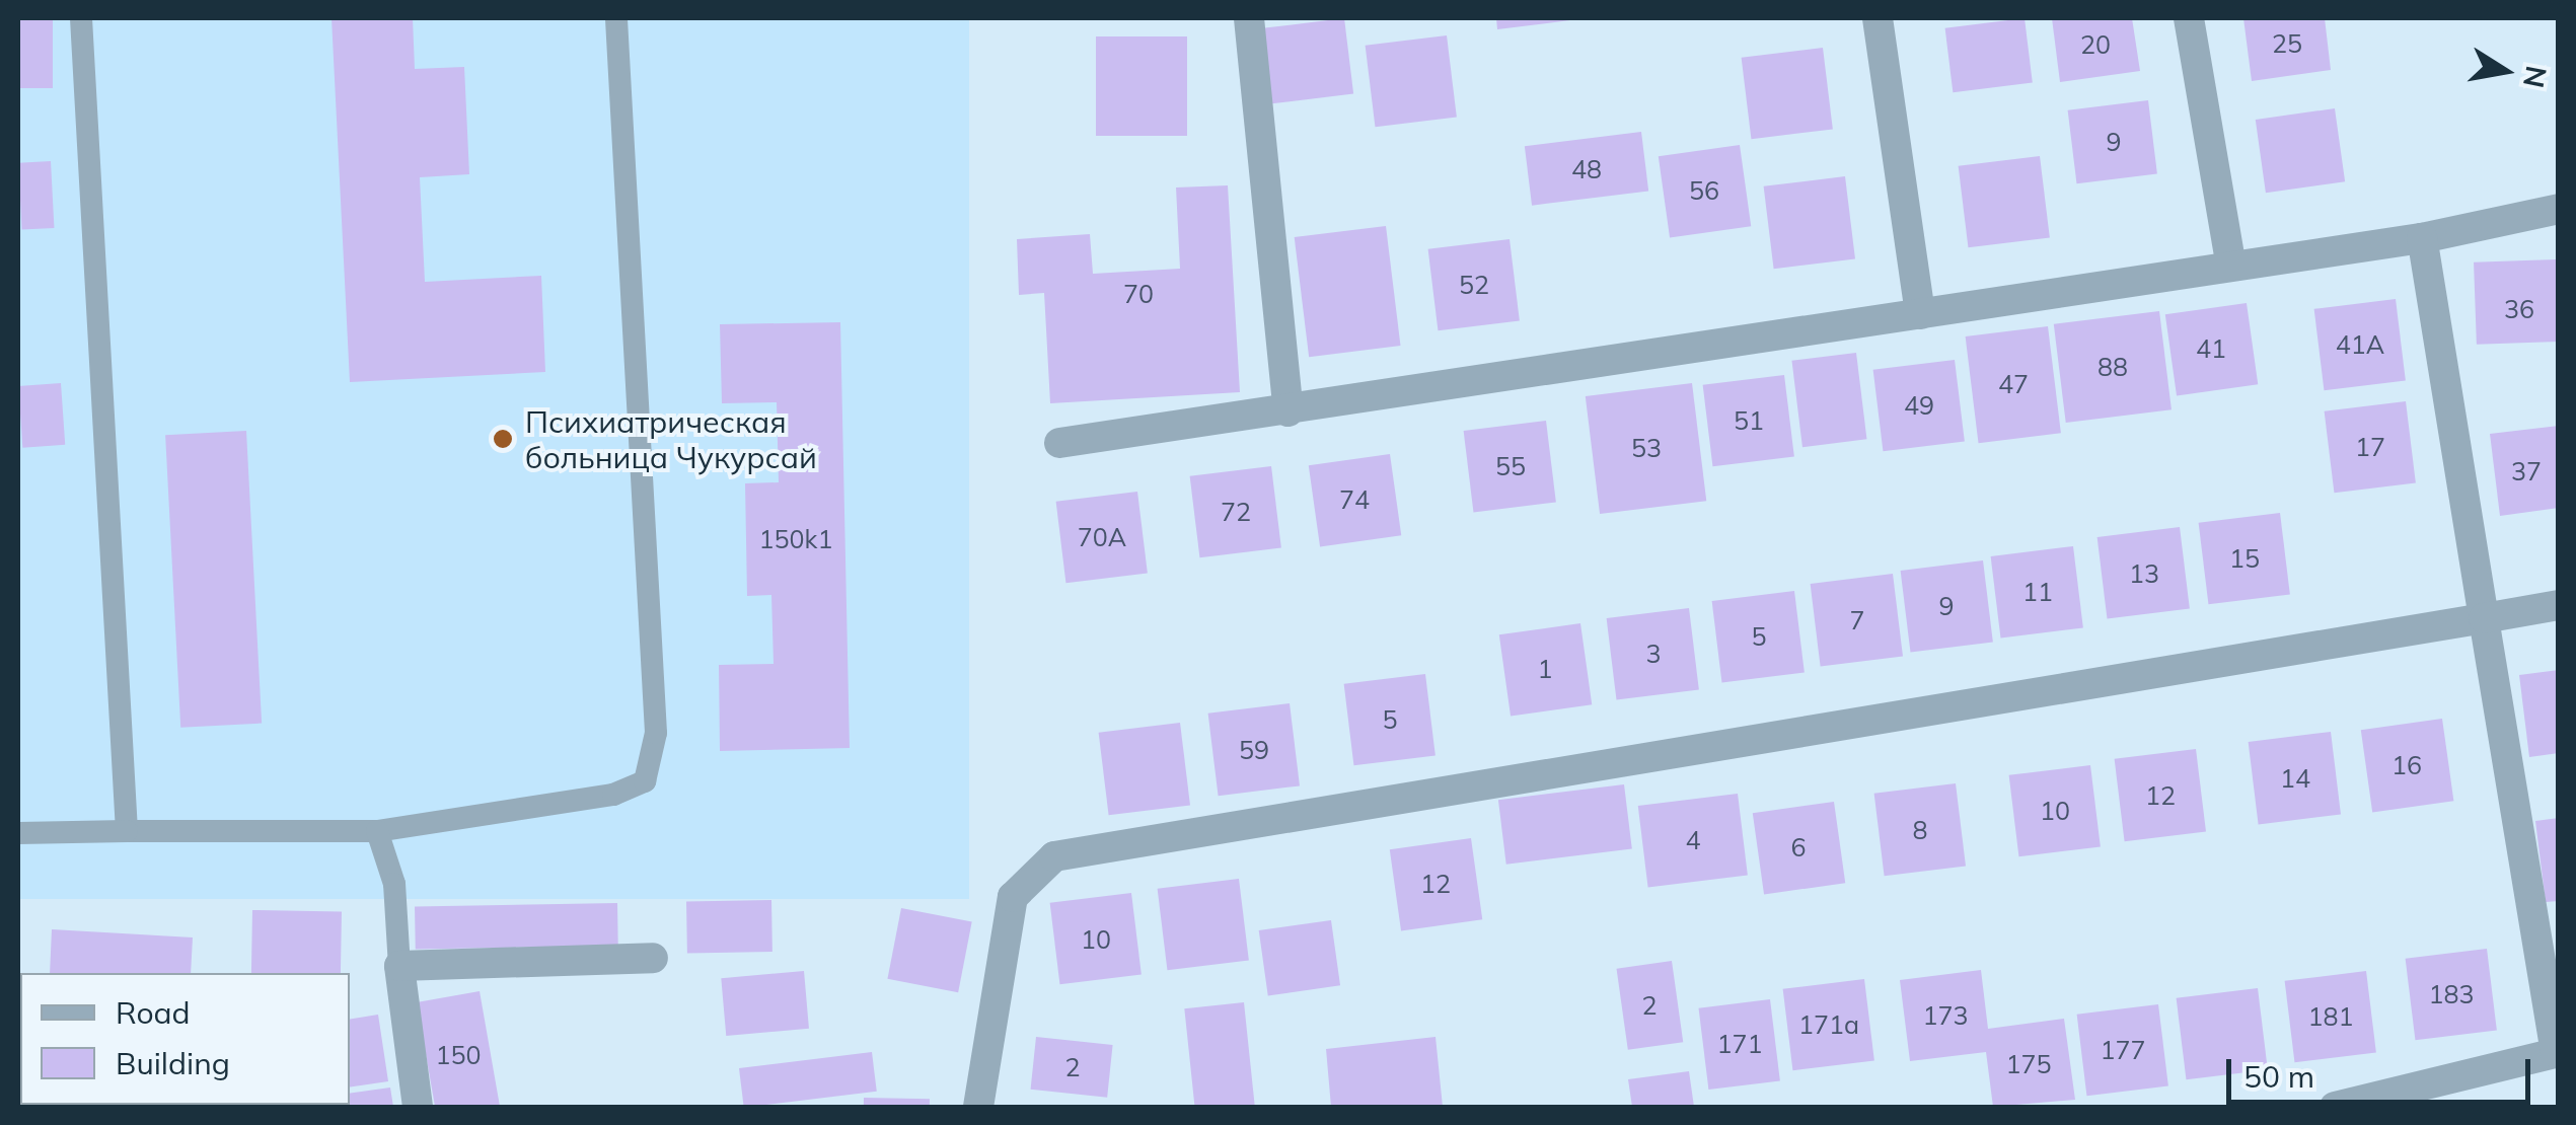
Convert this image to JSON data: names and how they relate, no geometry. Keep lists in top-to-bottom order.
{
  "places": ["Психиатрическая больница Чукурсай"],
  "house_numbers": [
    "25",
    "20",
    "9",
    "48",
    "56",
    "52",
    "70",
    "36",
    "41A",
    "41",
    "88",
    "47",
    "49",
    "51",
    "17",
    "53",
    "55",
    "37",
    "74",
    "72",
    "70A",
    "150k1",
    "15",
    "13",
    "11",
    "9",
    "7",
    "5",
    "3",
    "1",
    "5",
    "59",
    "16",
    "14",
    "12",
    "10",
    "8",
    "4",
    "6",
    "12",
    "10",
    "183",
    "2",
    "173",
    "181",
    "171a",
    "171",
    "177",
    "150",
    "175",
    "2"
  ],
  "legend": ["Road", "Building"],
  "scale_bar": "50 m",
  "north": "right"
}
